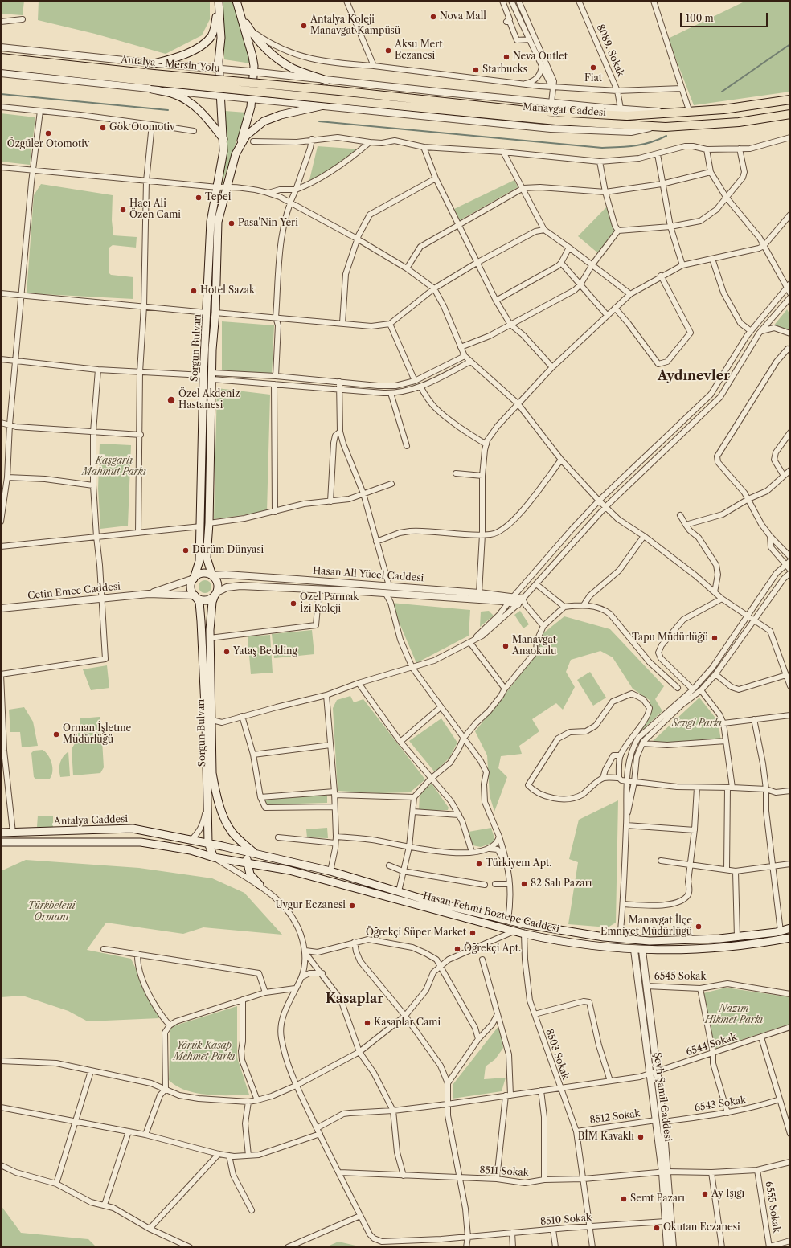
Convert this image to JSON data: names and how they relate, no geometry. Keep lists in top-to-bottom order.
{
  "streets": {
    "highway": ["Antalya - Mersin Yolu", "Manavgat Caddesi"],
    "main road": ["Sorgun Bulvarı", "Antalya Caddesi", "Hasan Fehmi Boztepe Caddesi"],
    "street": [
      "8089. Sokak",
      "Hasan Ali Yücel Caddesi",
      "Cetin Emec Caddesi",
      "6545 Sokak",
      "6544 Sokak",
      "8503 Sokak",
      "Şeyh Şamil Caddesi",
      "6543 Sokak",
      "8512 Sokak",
      "8511 Sokak",
      "6555 Sokak",
      "8510 Sokak"
    ]
  },
  "crossings": [
    ["Antalya - Mersin Yolu", "Manavgat Caddesi"],
    ["Sorgun Bulvarı", "Hasan Ali Yücel Caddesi"],
    ["Sorgun Bulvarı", "Antalya Caddesi"],
    ["Sorgun Bulvarı", "Hasan Fehmi Boztepe Caddesi"],
    ["Antalya Caddesi", "Hasan Fehmi Boztepe Caddesi"],
    ["Hasan Fehmi Boztepe Caddesi", "8503 Sokak"],
    ["Hasan Fehmi Boztepe Caddesi", "Şeyh Şamil Caddesi"],
    ["6545 Sokak", "Şeyh Şamil Caddesi"],
    ["6544 Sokak", "8503 Sokak"],
    ["6544 Sokak", "Şeyh Şamil Caddesi"],
    ["6544 Sokak", "8510 Sokak"],
    ["8503 Sokak", "8512 Sokak"],
    ["8503 Sokak", "8511 Sokak"],
    ["8503 Sokak", "8510 Sokak"],
    ["Şeyh Şamil Caddesi", "6543 Sokak"],
    ["Şeyh Şamil Caddesi", "8512 Sokak"],
    ["Şeyh Şamil Caddesi", "8511 Sokak"],
    ["Şeyh Şamil Caddesi", "8510 Sokak"],
    ["6543 Sokak", "8512 Sokak"],
    ["8511 Sokak", "6555 Sokak"],
    ["8511 Sokak", "8510 Sokak"]
  ],
  "districts": ["Aydınevler", "Kasaplar"],
  "parks": [
    "Kaşgarlı Mahmut Parkı",
    "Sevgi Parkı",
    "Türkbeleni Ormanı",
    "Nazım Hikmet Parkı",
    "Yörük Kasap Mehmet Parkı"
  ],
  "places": [
    "Nova Mall",
    "Antalya Koleji Manavgat Kampüsü",
    "Aksu Mert Eczanesi",
    "Neva Outlet",
    "Fiat",
    "Starbucks",
    "Gök Otomotiv",
    "Özgüler Otomotiv",
    "Tepei",
    "Hacı Ali Özen Cami",
    "Pasa'Nin Yeri",
    "Hotel Sazak",
    "Özel Akdeniz Hastanesi",
    "Dürüm Dünyasi",
    "Özel Parmak İzi Koleji",
    "Tapu Müdürlüğü",
    "Manavgat Anaokulu",
    "Yataş Bedding",
    "Orman İşletme Müdürlüğü",
    "Türkiyem Apt.",
    "82 Salı Pazarı",
    "Uygur Eczanesi",
    "Manavgat İlçe Emniyet Müdürlüğü",
    "Öğrekçi Süper Market",
    "Öğrekçi Apt.",
    "Kasaplar Cami",
    "BİM Kavaklı",
    "Ay Işığı",
    "Semt Pazarı",
    "Okutan Eczanesi"
  ],
  "scale_bar": "100 m"
}
